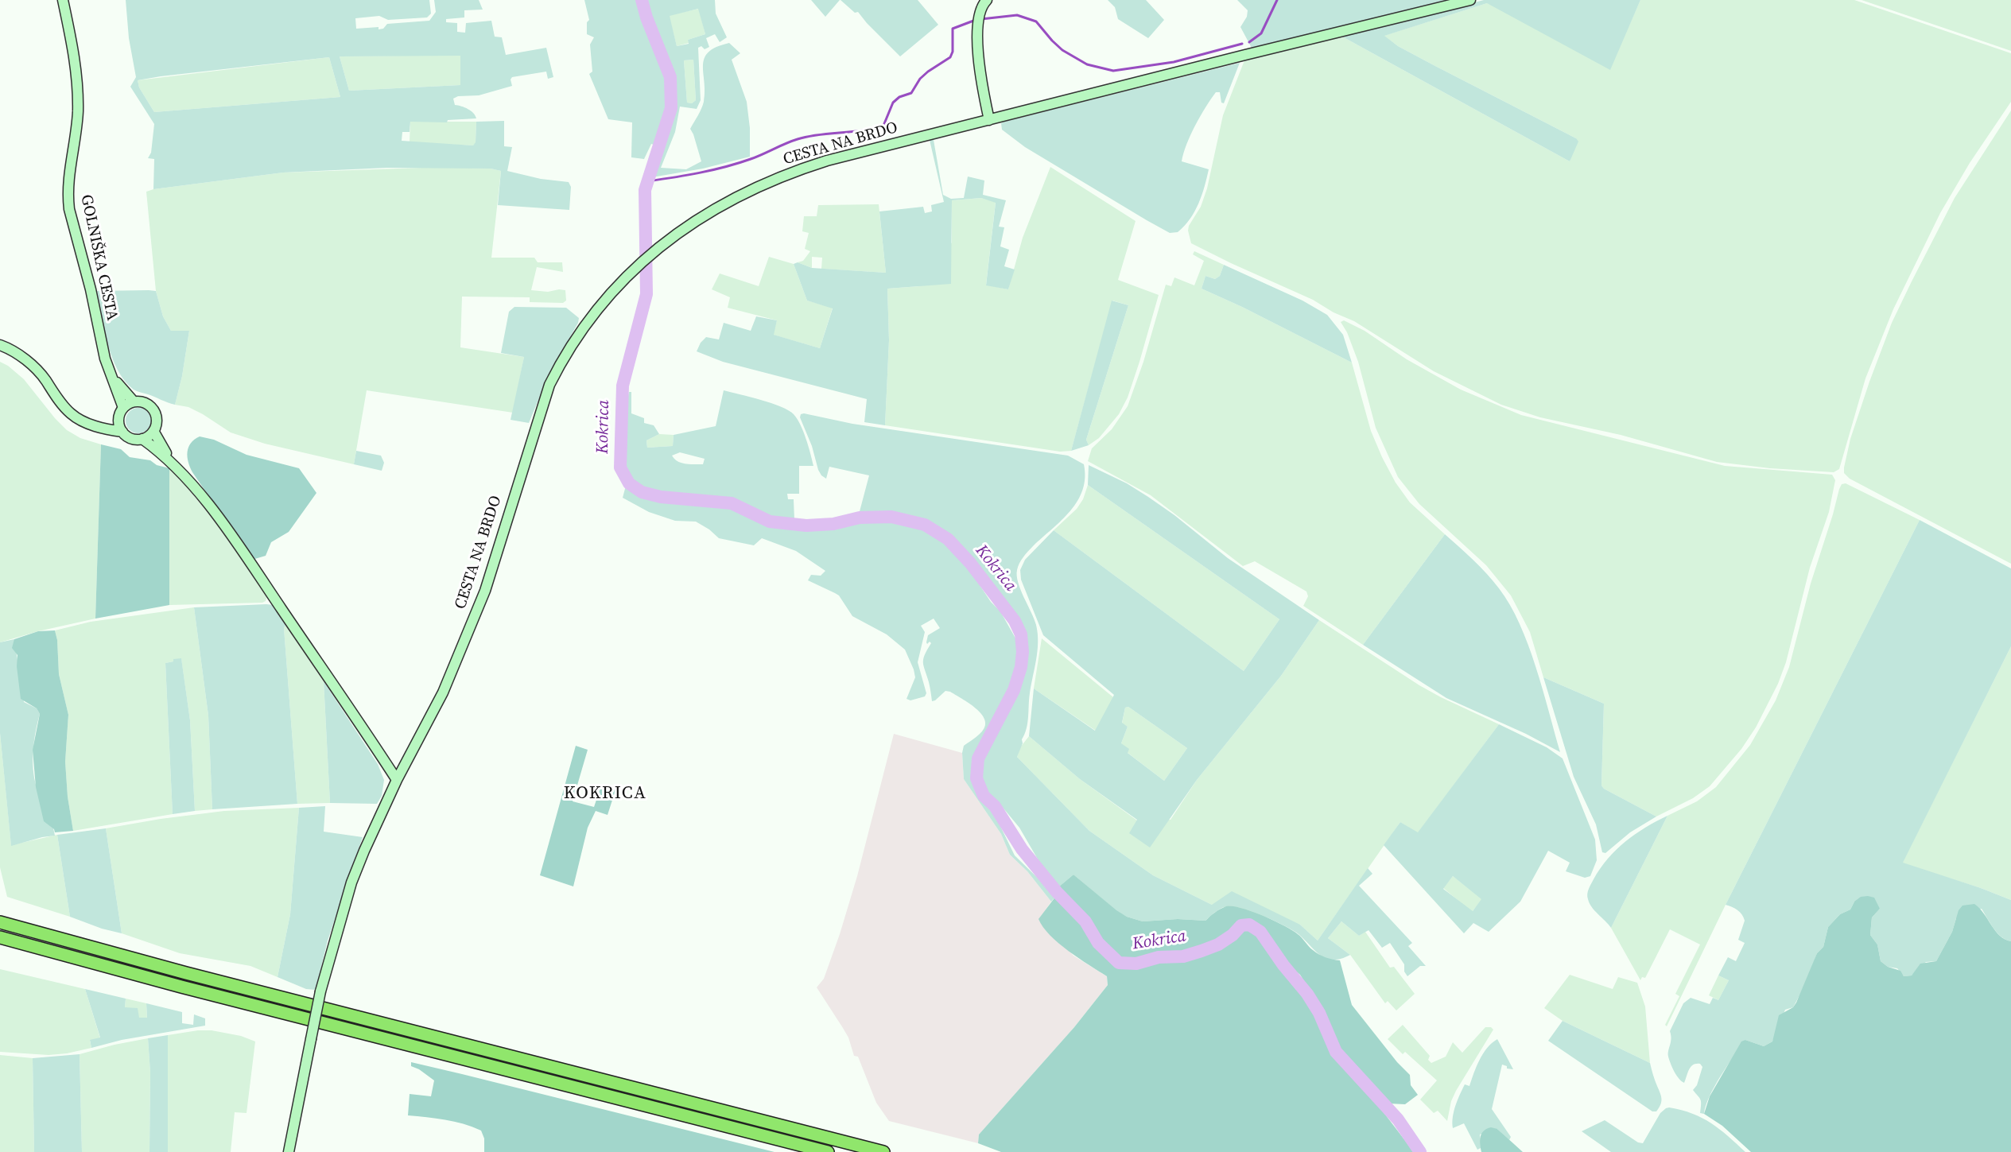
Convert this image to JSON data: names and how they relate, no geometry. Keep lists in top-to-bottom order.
{
  "streets": {
    "street": ["CESTA NA BRDO", "GOLNIŠKA CESTA"]
  },
  "districts": ["KOKRICA"],
  "water": ["Kokrica"]
}
